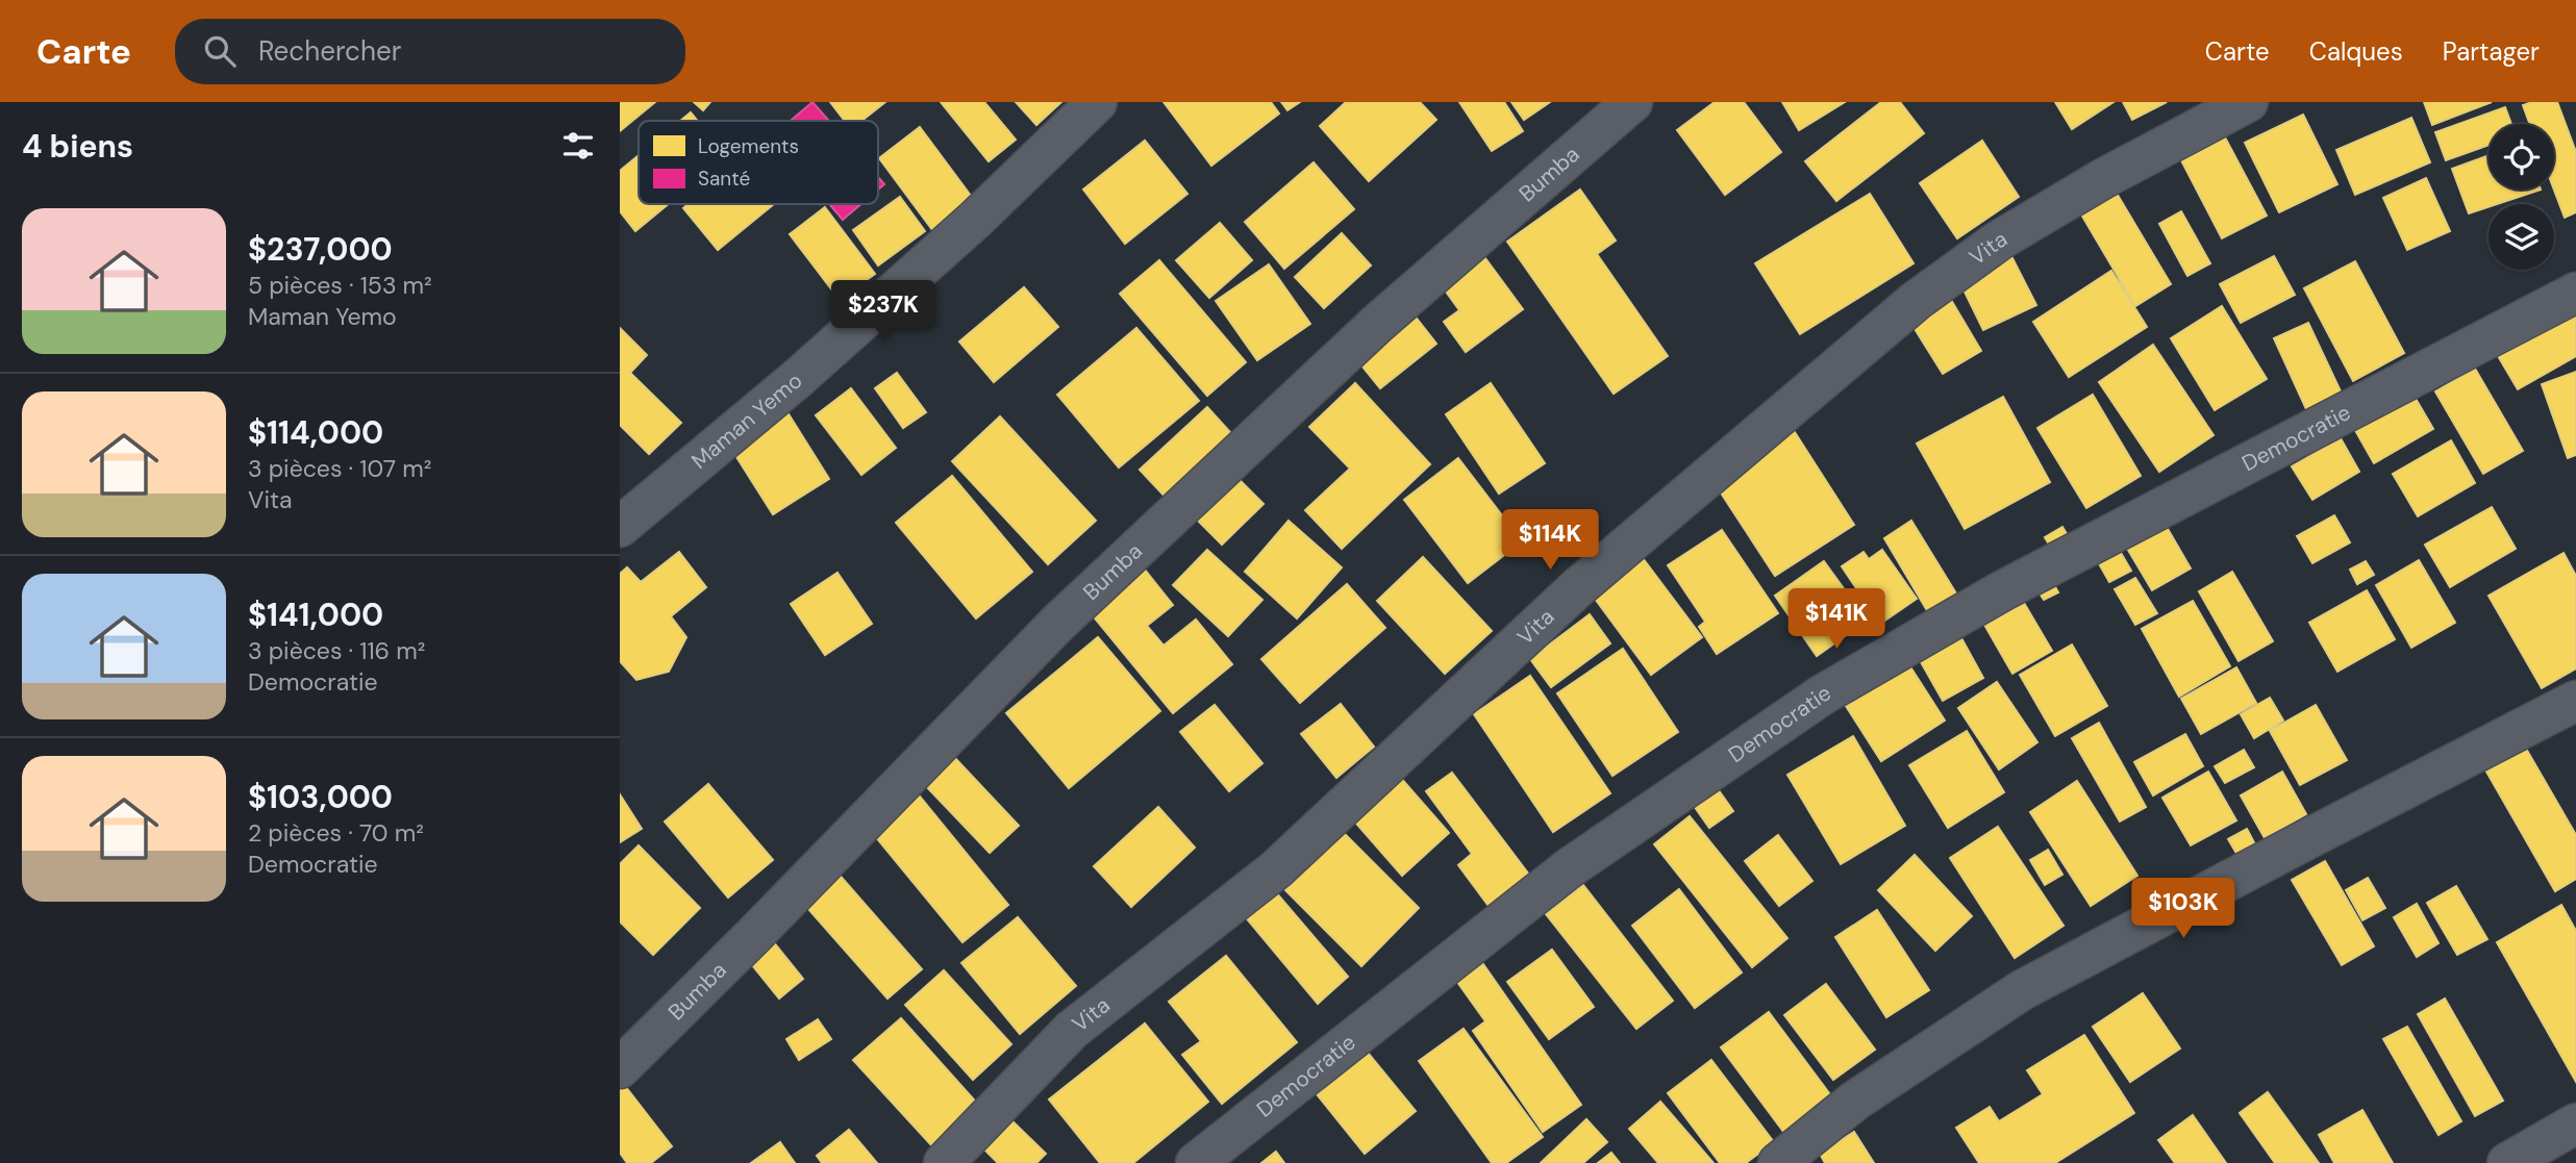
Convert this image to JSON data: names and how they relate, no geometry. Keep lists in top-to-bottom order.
{
  "streets": {
    "street": [
      "Bumba",
      "Vita",
      "Maman Yemo",
      "Democratie"
    ]
  },
  "legend": ["Logements", "Santé"],
  "page": {
    "header": "Carte",
    "search": "Rechercher",
    "nav": ["Carte", "Calques", "Partager"],
    "heading": "4 biens",
    "list": [
      {
        "name": "$237,000",
        "note": "5 pièces · 153 m² · Maman Yemo"
      },
      {
        "name": "$114,000",
        "note": "3 pièces · 107 m² · Vita"
      },
      {
        "name": "$141,000",
        "note": "3 pièces · 116 m² · Democratie"
      },
      {
        "name": "$103,000",
        "note": "2 pièces · 70 m² · Democratie"
      }
    ],
    "price": [
      "$237K",
      "$114K",
      "$141K",
      "$103K"
    ]
  }
}
